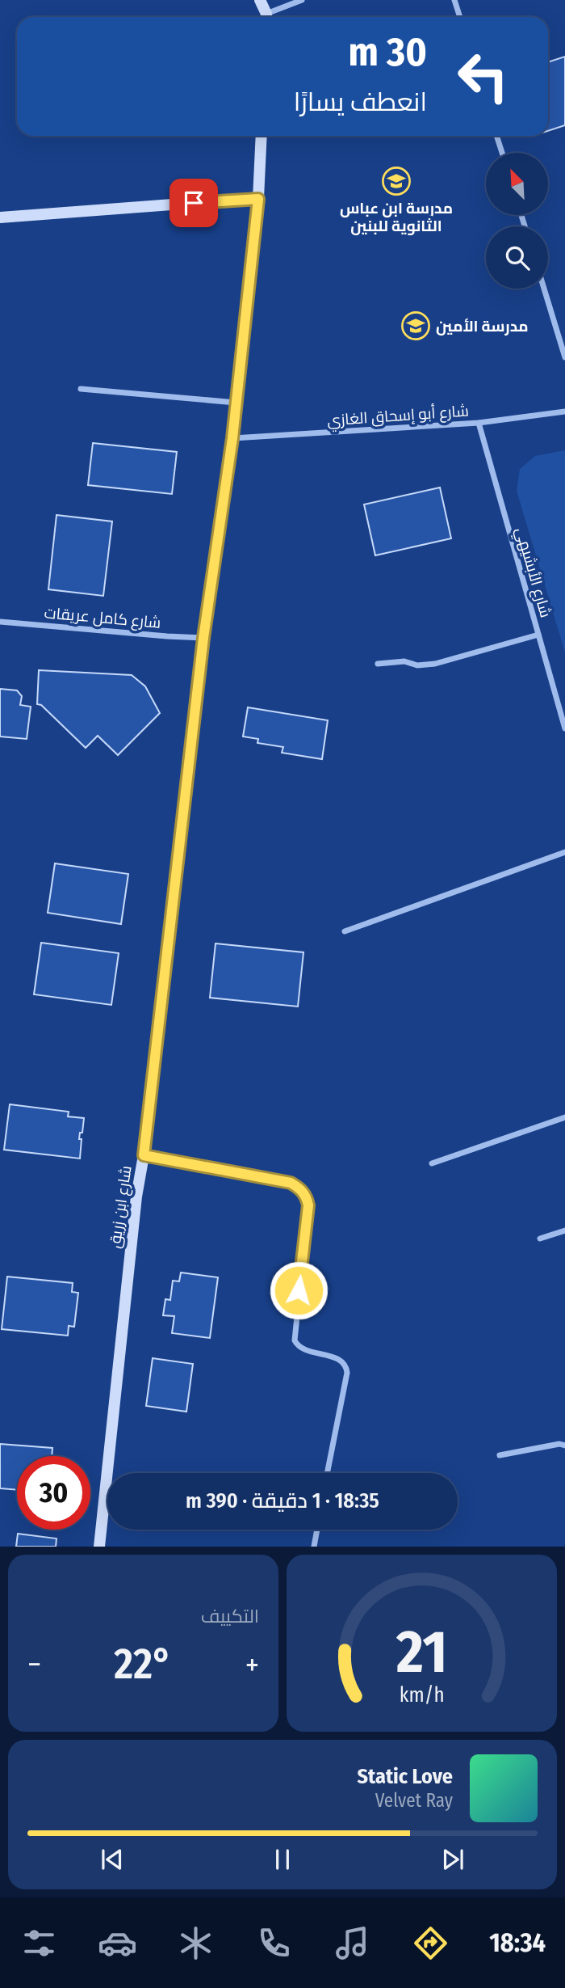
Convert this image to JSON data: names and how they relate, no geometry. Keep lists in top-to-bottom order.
{
  "streets": {
    "street": [
      "شارع أبو إسحاق الغازي",
      "شارع الأبشيهي",
      "شارع كامل عريقات",
      "شارع ابن زريق"
    ]
  },
  "crossings": [
    ["شارع أبو إسحاق الغازي", "شارع الأبشيهي"],
    ["شارع أبو إسحاق الغازي", "شارع ابن زريق"],
    ["شارع كامل عريقات", "شارع ابن زريق"]
  ],
  "places": {
    "school or university": ["مدرسة ابن عباس الثانوية للبنين", "مدرسة الأمين"]
  },
  "north": "top left",
  "page": {
    "turn": ["30 m", "انعطف يسارًا"],
    "limit": "30",
    "trip": "18:35 · 1 دقيقة · 390 m",
    "tile": "التكييف",
    "heat": ["−", "22°", "+"],
    "song": ["Static Love", "Velvet Ray"],
    "tabs": "18:34",
    "gauge": ["21", "km/h"]
  }
}
